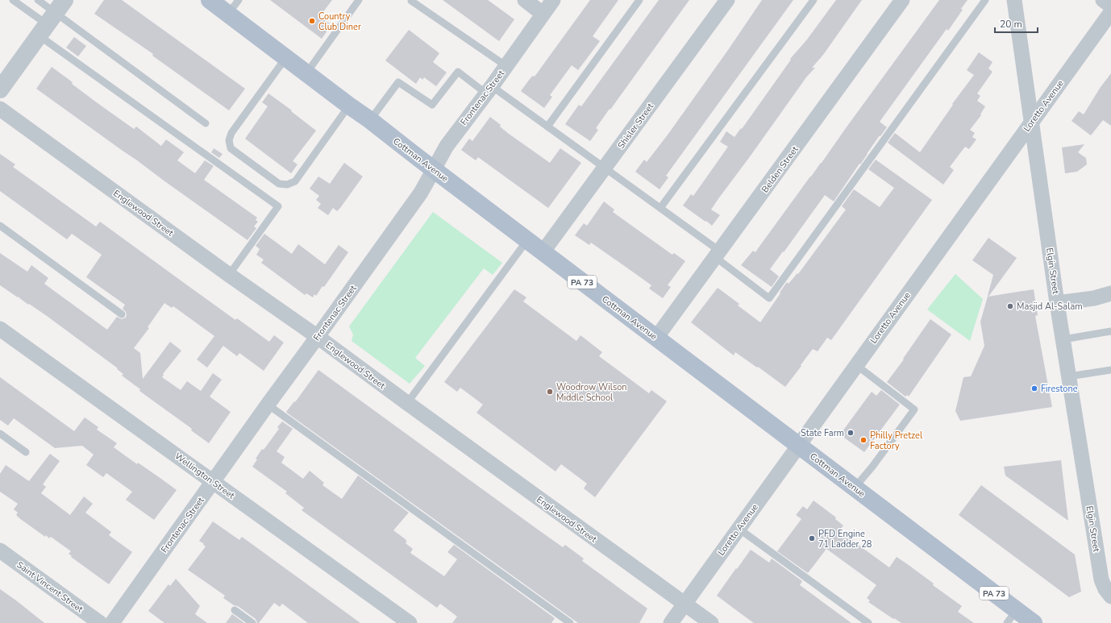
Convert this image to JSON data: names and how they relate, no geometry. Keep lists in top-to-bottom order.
{
  "streets": {
    "main road": ["Cottman Avenue", "PA 73"],
    "street": [
      "Frontenac Street",
      "Loretto Avenue",
      "Shisler Street",
      "Belden Street",
      "Englewood Street",
      "Elgin Street",
      "Wellington Street",
      "Saint Vincent Street"
    ]
  },
  "crossings": [
    ["Frontenac Street", "Cottman Avenue"],
    ["Frontenac Street", "Englewood Street"],
    ["Frontenac Street", "Wellington Street"],
    ["Loretto Avenue", "Cottman Avenue"],
    ["Loretto Avenue", "Englewood Street"],
    ["Loretto Avenue", "Elgin Street"],
    ["Shisler Street", "Cottman Avenue"],
    ["Cottman Avenue", "Belden Street"]
  ],
  "places": [
    "Country Club Diner",
    "Masjid Al-Salam",
    "Firestone",
    "Woodrow Wilson Middle School",
    "State Farm",
    "Philly Pretzel Factory",
    "PFD Engine 71 Ladder 28"
  ],
  "scale_bar": "20 m"
}
